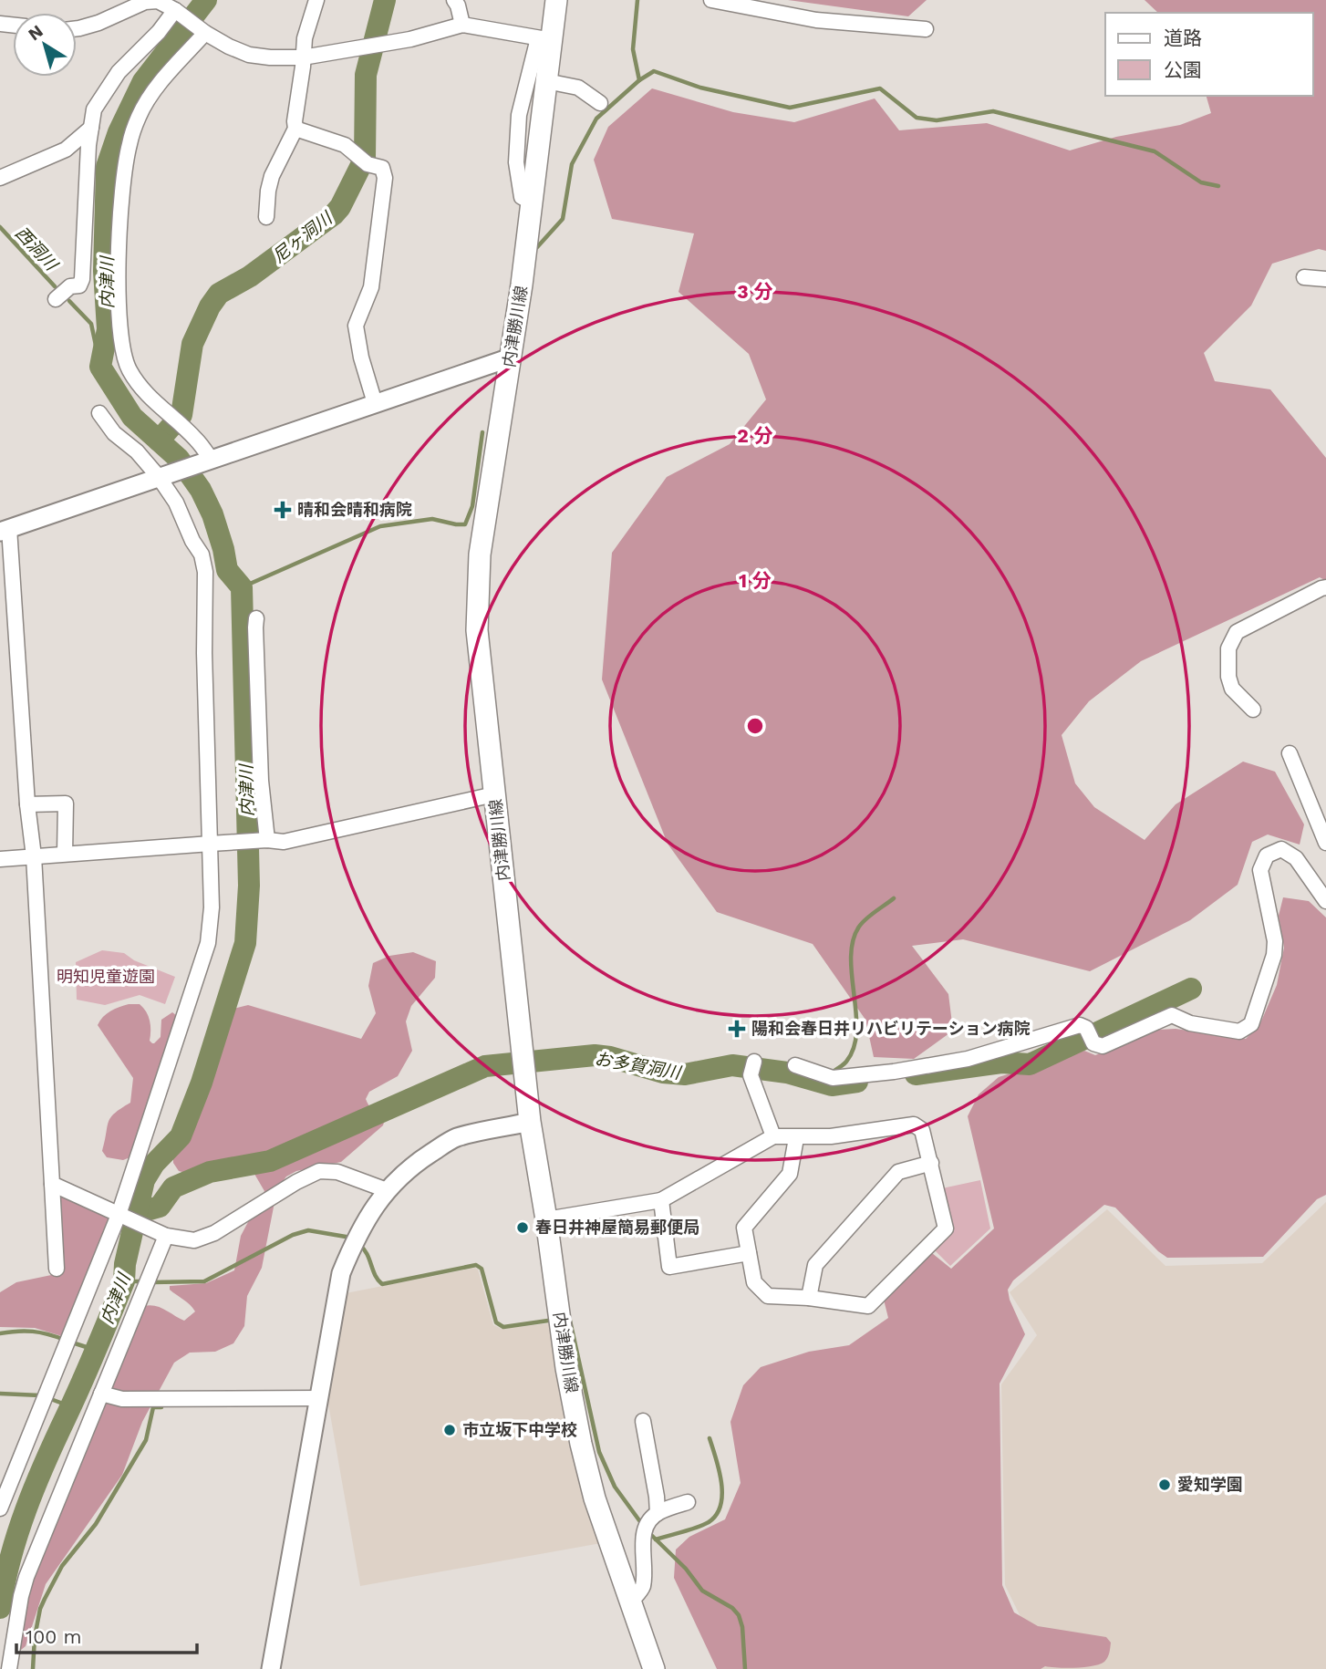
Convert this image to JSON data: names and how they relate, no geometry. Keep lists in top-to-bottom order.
{
  "streets": {
    "main road": ["内津勝川線"]
  },
  "water": [
    "尼ヶ洞川",
    "西洞川",
    "内津川",
    "お多賀洞川"
  ],
  "parks": ["明知児童遊園"],
  "places": {
    "health": ["晴和会晴和病院", "陽和会春日井リハビリテーション病院"],
    "other": ["春日井神屋簡易郵便局", "市立坂下中学校", "愛知学園"]
  },
  "legend": ["道路", "公園"],
  "scale_bar": "100 m",
  "north": "top left",
  "rings": ["3 分", "2 分", "1 分"]
}
